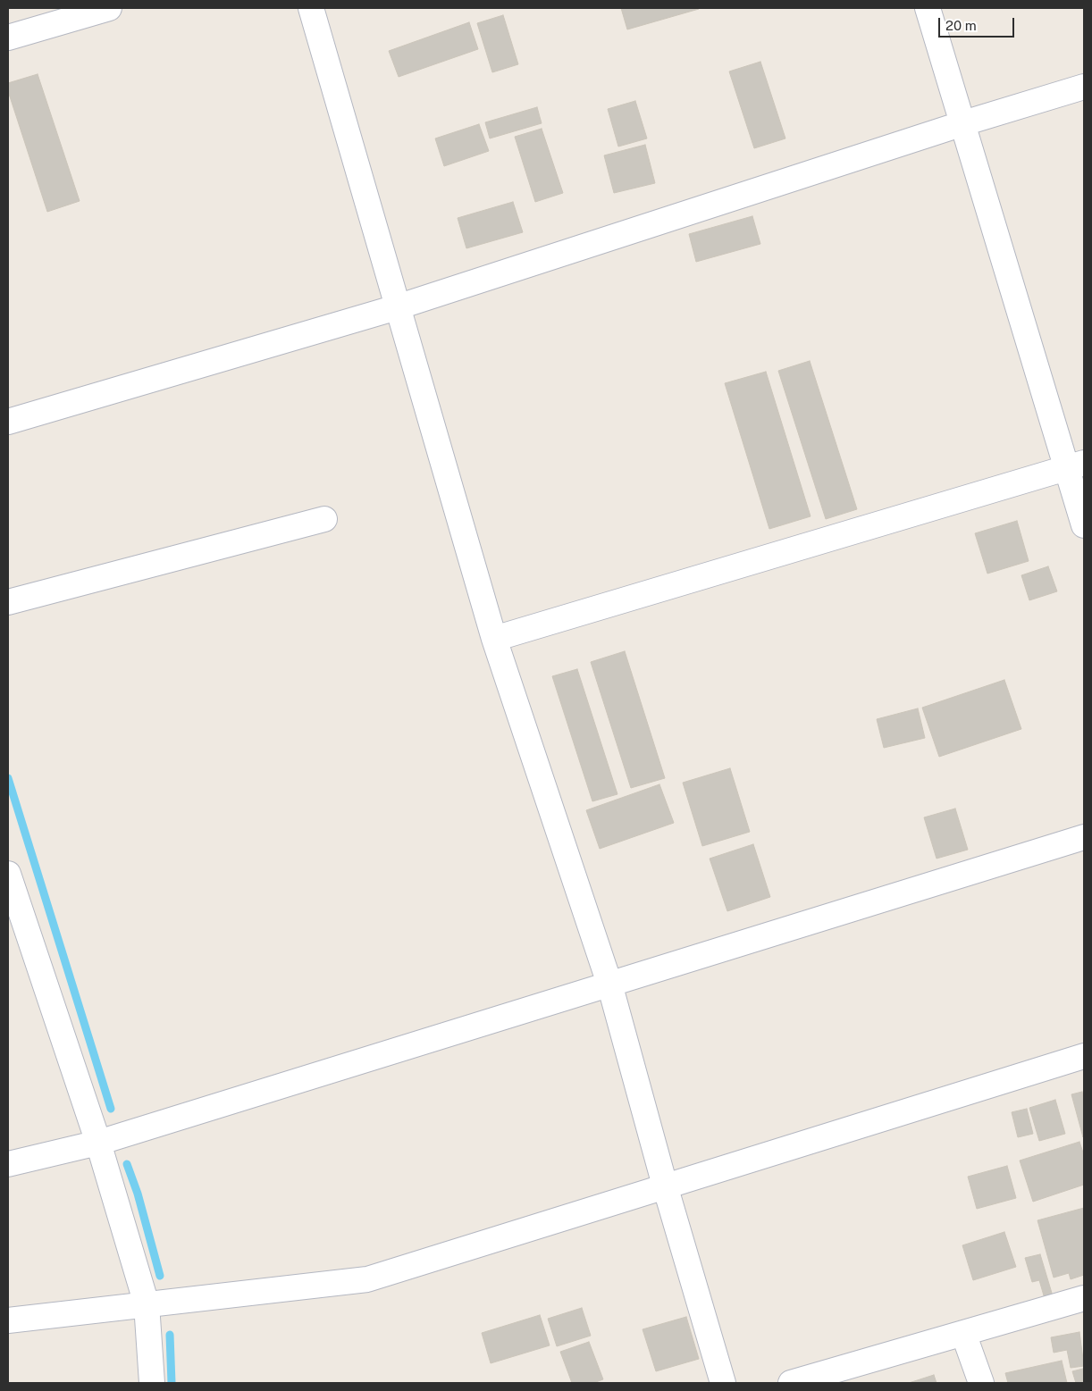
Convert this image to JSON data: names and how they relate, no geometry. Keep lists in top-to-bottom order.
{
  "scale_bar": "20 m"
}
